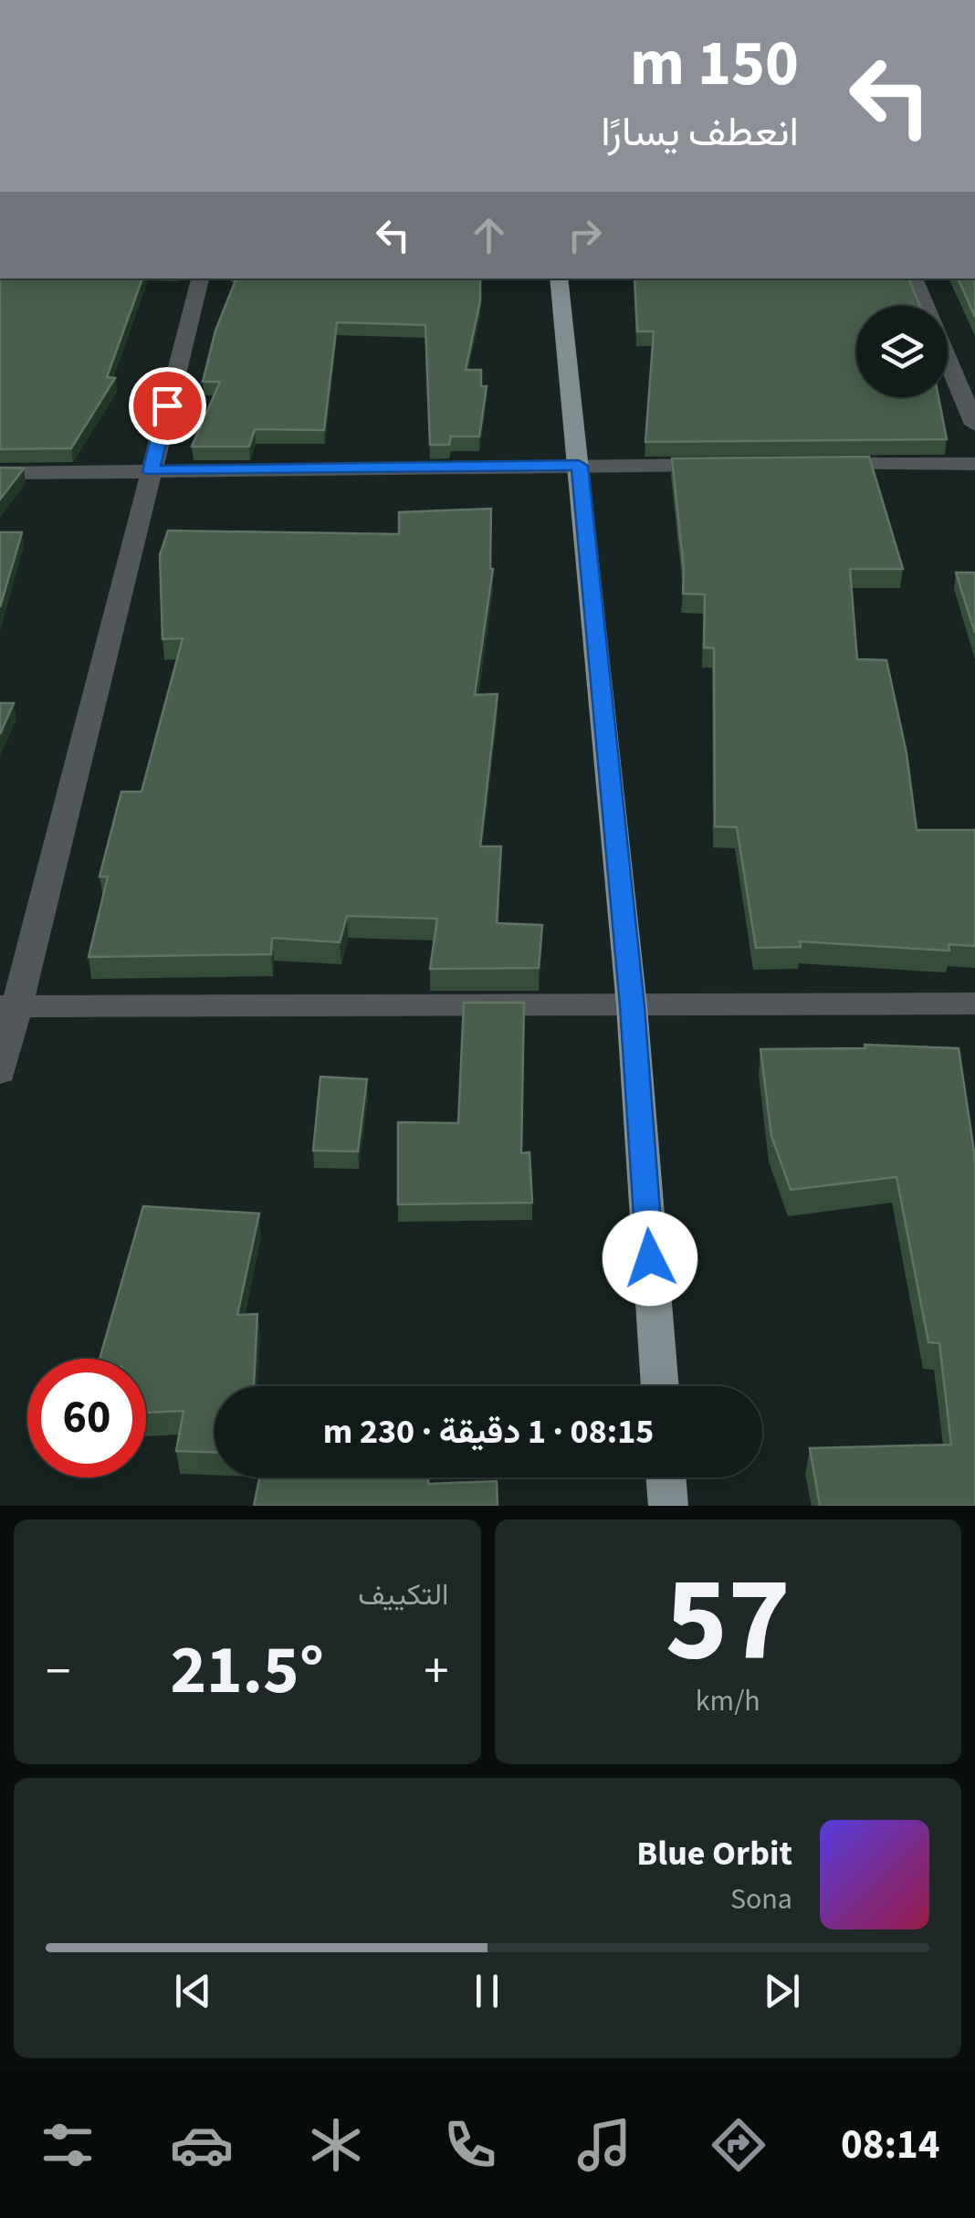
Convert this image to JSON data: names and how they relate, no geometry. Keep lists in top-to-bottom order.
{
  "page": {
    "turn": ["150 m", "انعطف يسارًا"],
    "limit": "60",
    "trip": "08:15 · 1 دقيقة · 230 m",
    "tile": [
      ["57", "km/h"],
      "التكييف"
    ],
    "heat": ["−", "21.5°", "+"],
    "song": ["Blue Orbit", "Sona"],
    "tabs": "08:14"
  }
}
